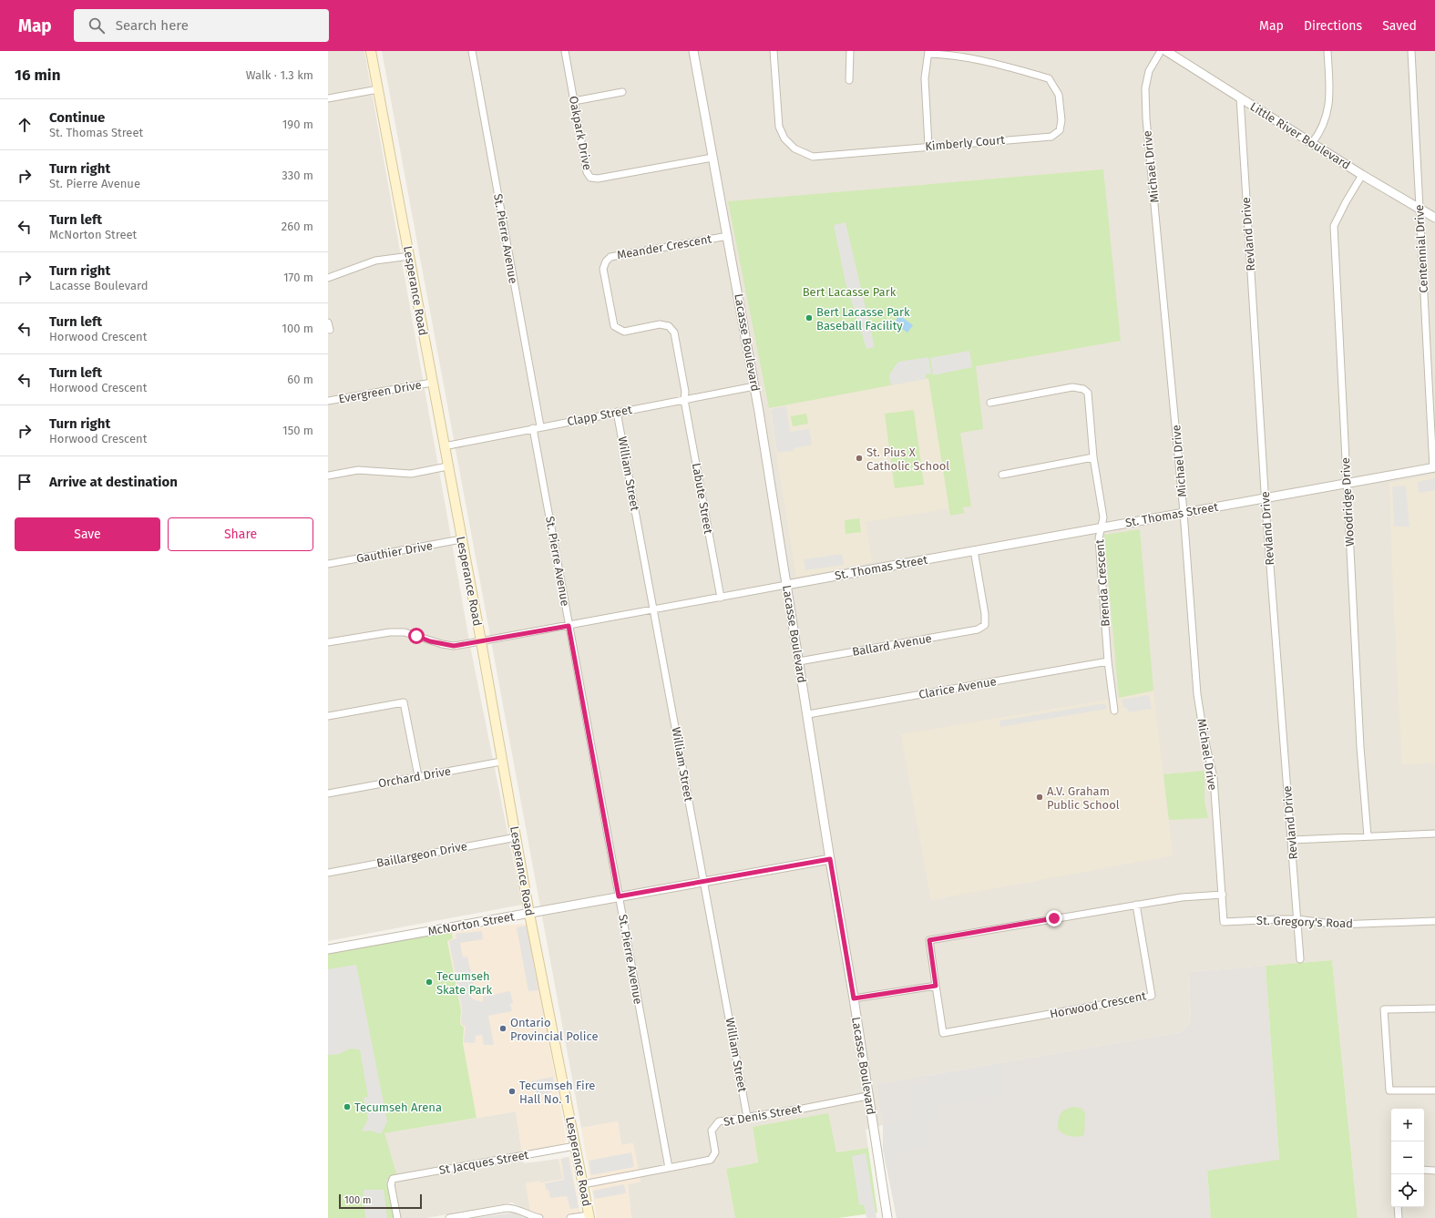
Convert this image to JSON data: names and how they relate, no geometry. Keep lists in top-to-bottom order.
{
  "streets": {
    "main road": ["Lesperance Road"],
    "street": [
      "Oakpark Drive",
      "Little River Boulevard",
      "Kimberly Court",
      "Michael Drive",
      "Revland Drive",
      "St. Pierre Avenue",
      "Meander Crescent",
      "Centennial Drive",
      "Lacasse Boulevard",
      "Evergreen Drive",
      "Clapp Street",
      "William Street",
      "Labute Street",
      "Woodridge Drive",
      "St. Thomas Street",
      "Gauthier Drive",
      "Brenda Crescent",
      "Ballard Avenue",
      "Clarice Avenue",
      "Orchard Drive",
      "Baillargeon Drive",
      "St. Gregory's Road",
      "McNorton Street",
      "Horwood Crescent",
      "St Denis Street",
      "St Jacques Street"
    ]
  },
  "crossings": [
    ["Oakpark Drive", "Lacasse Boulevard"],
    ["Little River Boulevard", "Revland Drive"],
    ["Little River Boulevard", "Centennial Drive"],
    ["Little River Boulevard", "Woodridge Drive"],
    ["Michael Drive", "St. Thomas Street"],
    ["Michael Drive", "St. Gregory's Road"],
    ["Revland Drive", "St. Thomas Street"],
    ["Revland Drive", "St. Gregory's Road"],
    ["St. Pierre Avenue", "Clapp Street"],
    ["St. Pierre Avenue", "St. Thomas Street"],
    ["St. Pierre Avenue", "McNorton Street"],
    ["St. Pierre Avenue", "St Denis Street"],
    ["Meander Crescent", "Lacasse Boulevard"],
    ["Meander Crescent", "Clapp Street"],
    ["Meander Crescent", "Labute Street"],
    ["Centennial Drive", "St. Thomas Street"],
    ["Lesperance Road", "Evergreen Drive"],
    ["Lesperance Road", "Clapp Street"],
    ["Lesperance Road", "St. Thomas Street"],
    ["Lesperance Road", "Gauthier Drive"],
    ["Lesperance Road", "Orchard Drive"],
    ["Lesperance Road", "Baillargeon Drive"],
    ["Lesperance Road", "McNorton Street"],
    ["Lesperance Road", "St Denis Street"],
    ["Lesperance Road", "St Jacques Street"],
    ["Lacasse Boulevard", "Clapp Street"],
    ["Lacasse Boulevard", "St. Thomas Street"],
    ["Lacasse Boulevard", "Ballard Avenue"],
    ["Lacasse Boulevard", "Clarice Avenue"],
    ["Lacasse Boulevard", "McNorton Street"],
    ["Lacasse Boulevard", "St Denis Street"],
    ["Clapp Street", "William Street"],
    ["Clapp Street", "Labute Street"],
    ["William Street", "St. Thomas Street"],
    ["William Street", "McNorton Street"],
    ["William Street", "St Denis Street"],
    ["Labute Street", "St. Thomas Street"],
    ["Woodridge Drive", "St. Thomas Street"],
    ["St. Thomas Street", "Brenda Crescent"],
    ["St. Thomas Street", "Ballard Avenue"],
    ["Brenda Crescent", "Clarice Avenue"]
  ],
  "parks": ["Bert Lacasse Park"],
  "places": [
    "Bert Lacasse Park Baseball Facility",
    "St. Pius X Catholic School",
    "A.V. Graham Public School",
    "Tecumseh Skate Park",
    "Ontario Provincial Police",
    "Tecumseh Fire Hall No. 1",
    "Tecumseh Arena"
  ],
  "scale_bar": "100 m",
  "page": {
    "header": "Map",
    "search": "Search here",
    "nav": ["Map", "Directions", "Saved"],
    "heading": ["16 min", "Walk · 1.3 km"],
    "list": [
      ["Continue", "St. Thomas Street", "190 m"],
      ["Turn right", "St. Pierre Avenue", "330 m"],
      ["Turn left", "McNorton Street", "260 m"],
      ["Turn right", "Lacasse Boulevard", "170 m"],
      ["Turn left", "Horwood Crescent", "100 m"],
      ["Turn left", "Horwood Crescent", "60 m"],
      ["Turn right", "Horwood Crescent", "150 m"],
      "Arrive at destination"
    ],
    "buttons": ["Save", "Share"],
    "map_buttons": ["+", "−"],
    "scale": "100 m"
  }
}
